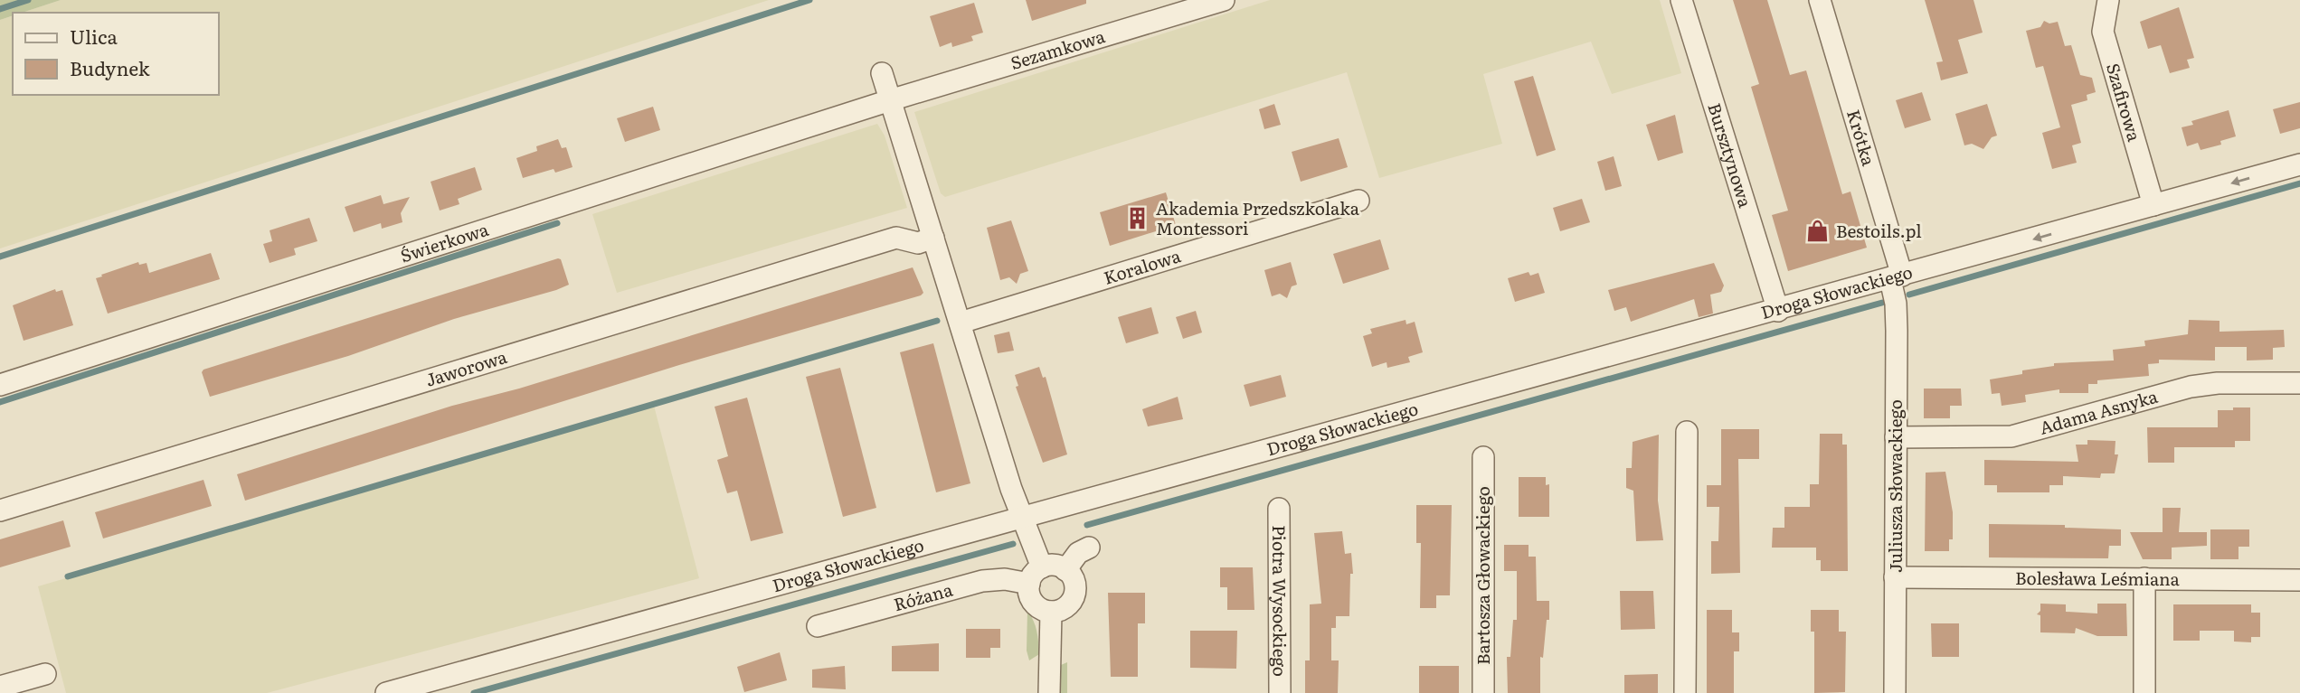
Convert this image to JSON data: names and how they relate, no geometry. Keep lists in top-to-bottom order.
{
  "streets": {
    "street": [
      "Sezamkowa",
      "Szafirowa",
      "Krótka",
      "Bursztynowa",
      "Świerkowa",
      "Koralowa",
      "Droga Słowackiego",
      "Jaworowa",
      "Adama Asnyka",
      "Juliusza Słowackiego",
      "Bartosza Głowackiego",
      "Bolesława Leśmiana",
      "Różana",
      "Piotra Wysockiego"
    ]
  },
  "crossings": [
    ["Sezamkowa", "Świerkowa"],
    ["Szafirowa", "Droga Słowackiego"],
    ["Krótka", "Droga Słowackiego"],
    ["Krótka", "Juliusza Słowackiego"],
    ["Bursztynowa", "Droga Słowackiego"],
    ["Droga Słowackiego", "Juliusza Słowackiego"],
    ["Adama Asnyka", "Juliusza Słowackiego"],
    ["Juliusza Słowackiego", "Bolesława Leśmiana"]
  ],
  "places": {
    "building": ["Akademia Przedszkolaka Montessori"],
    "shop": ["Bestoils.pl"]
  },
  "legend": ["Ulica", "Budynek"]
}
